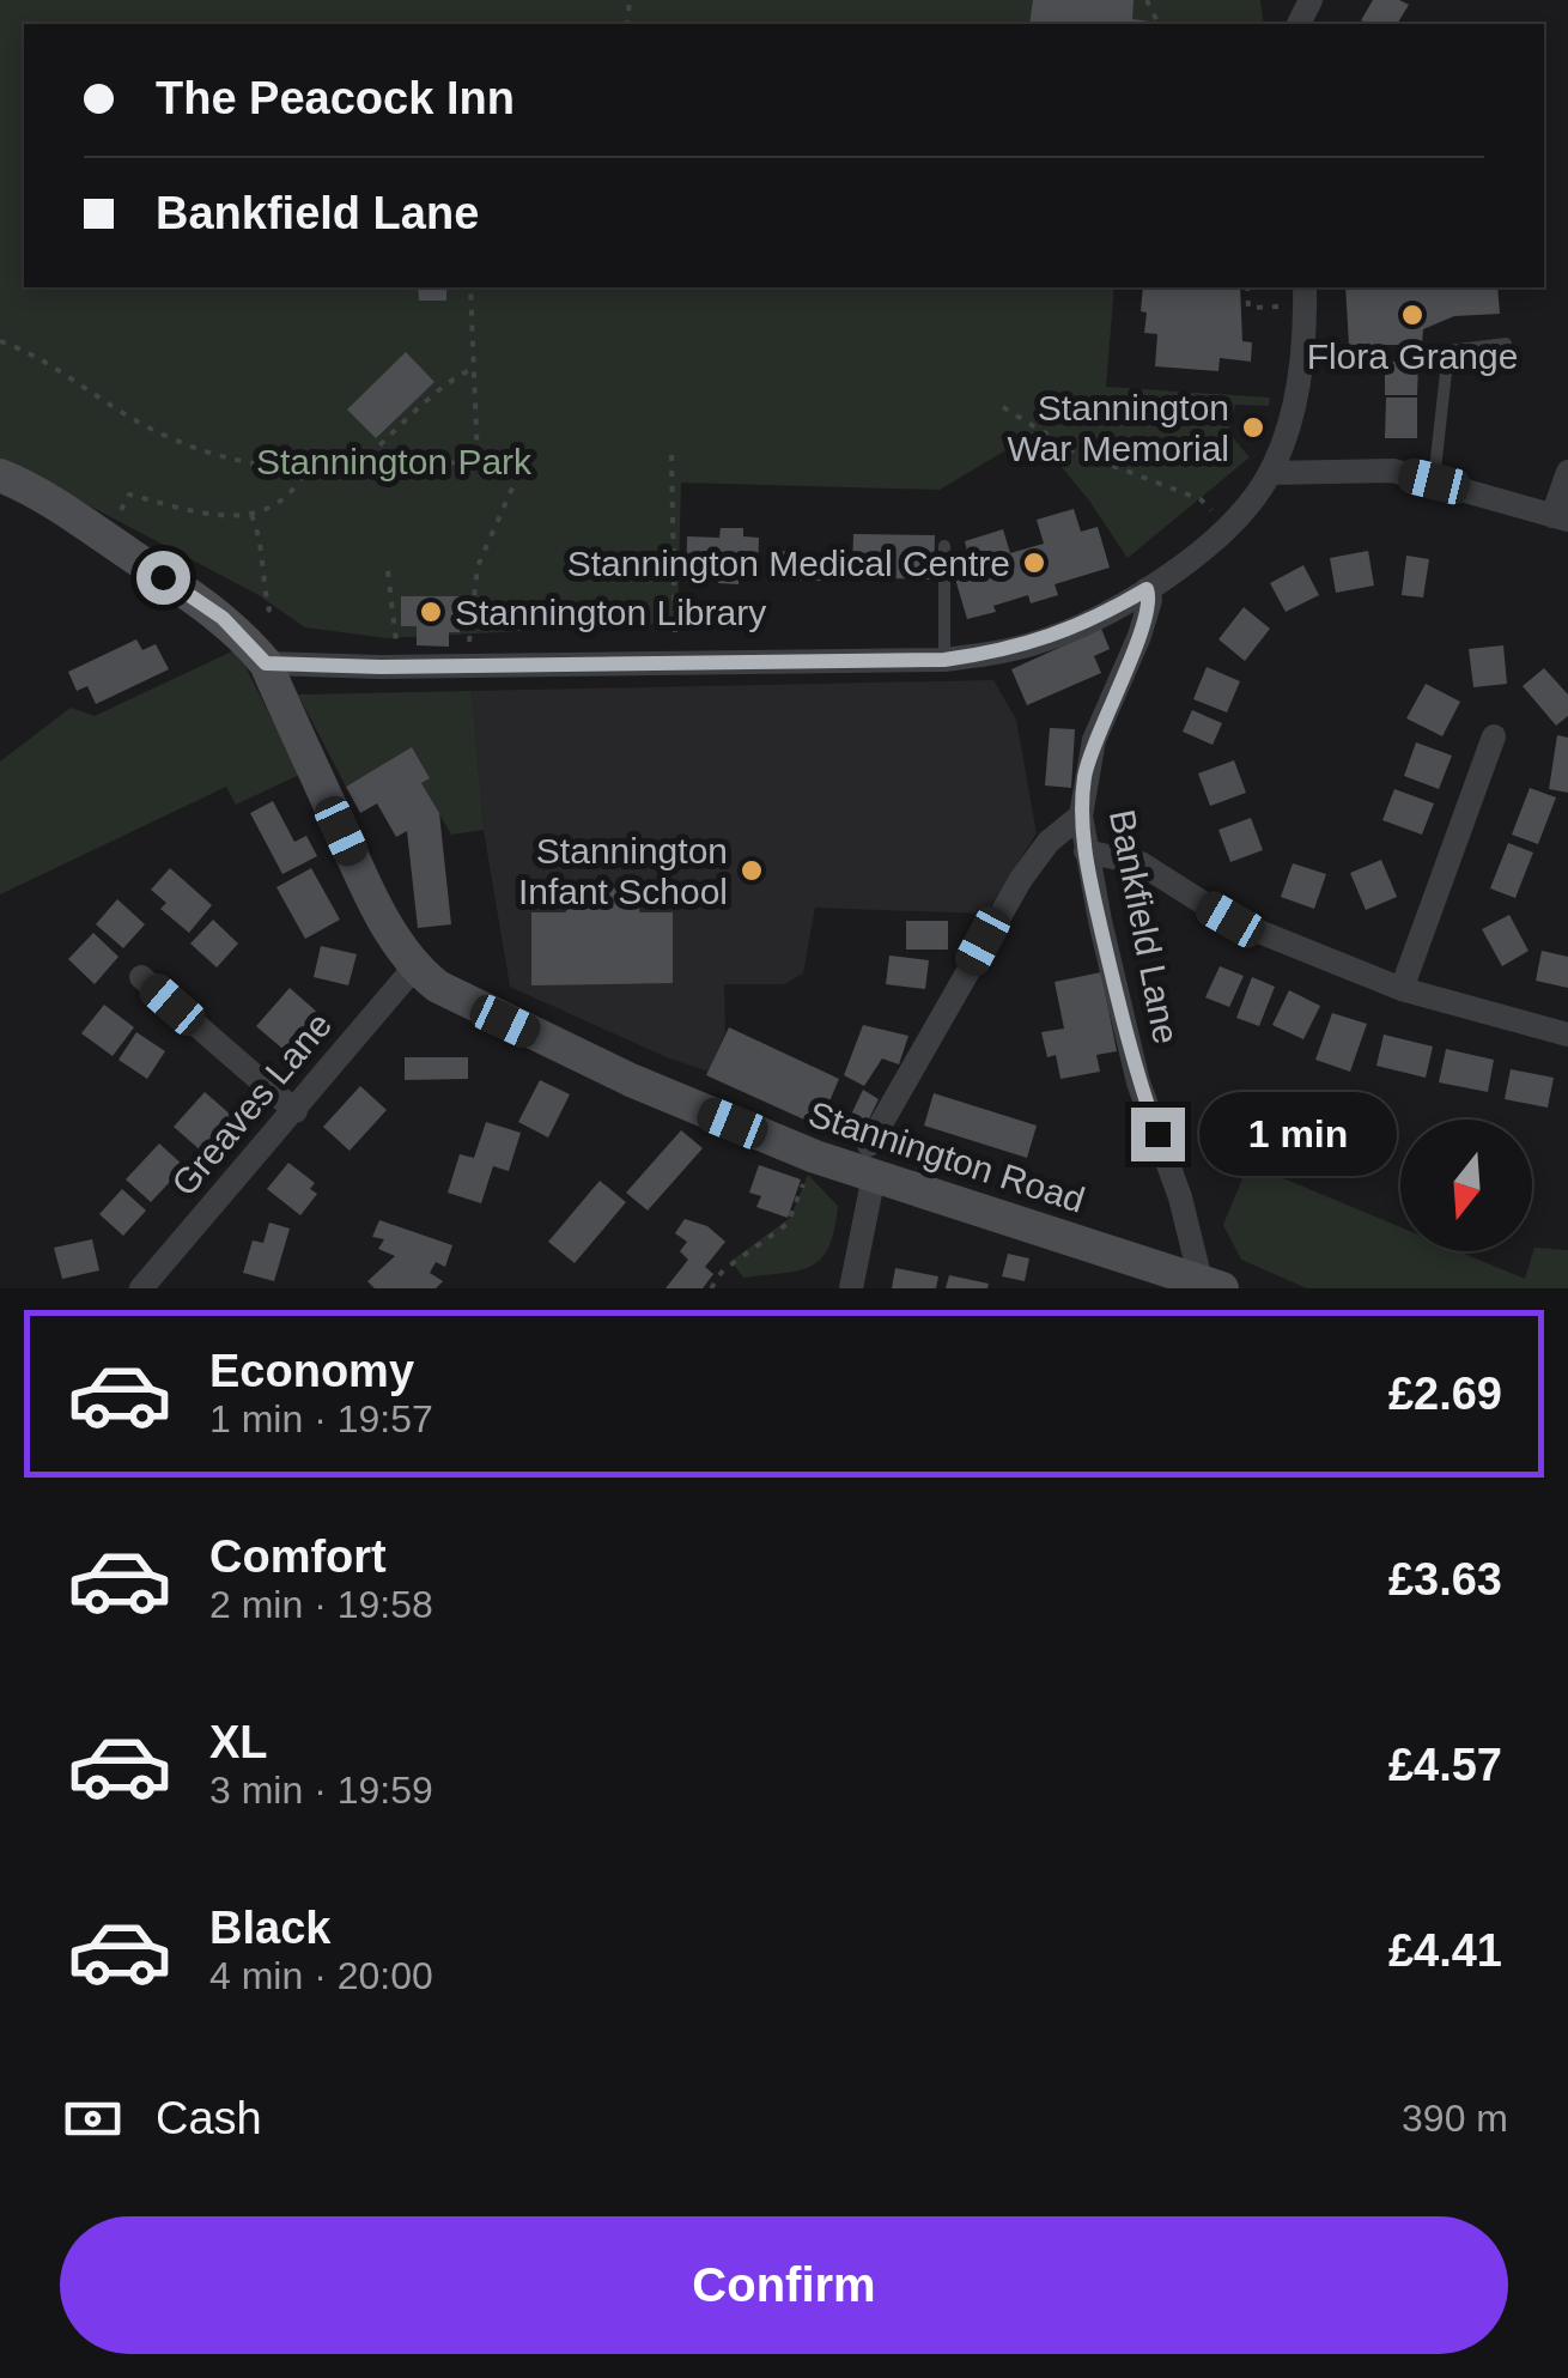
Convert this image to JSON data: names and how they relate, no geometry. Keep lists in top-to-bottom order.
{
  "streets": {
    "main road": ["Stannington Road"],
    "street": ["Bankfield Lane", "Greaves Lane"]
  },
  "crossings": [
    ["Bankfield Lane", "Stannington Road"],
    ["Greaves Lane", "Stannington Road"]
  ],
  "parks": ["Stannington Park"],
  "places": [
    "Flora Grange",
    "Stannington War Memorial",
    "Stannington Medical Centre",
    "Stannington Library",
    "Stannington Infant School"
  ],
  "north": "bottom",
  "page": {
    "banner": ["The Peacock Inn", "Bankfield Lane"],
    "bubble": "1 min",
    "list": [
      {
        "name": "Economy",
        "note": "1 min · 19:57",
        "value": "£2.69"
      },
      {
        "name": "Comfort",
        "note": "2 min · 19:58",
        "value": "£3.63"
      },
      {
        "name": "XL",
        "note": "3 min · 19:59",
        "value": "£4.57"
      },
      {
        "name": "Black",
        "note": "4 min · 20:00",
        "value": "£4.41"
      }
    ],
    "pay": ["Cash", "390 m"],
    "buttons": "Confirm"
  }
}
